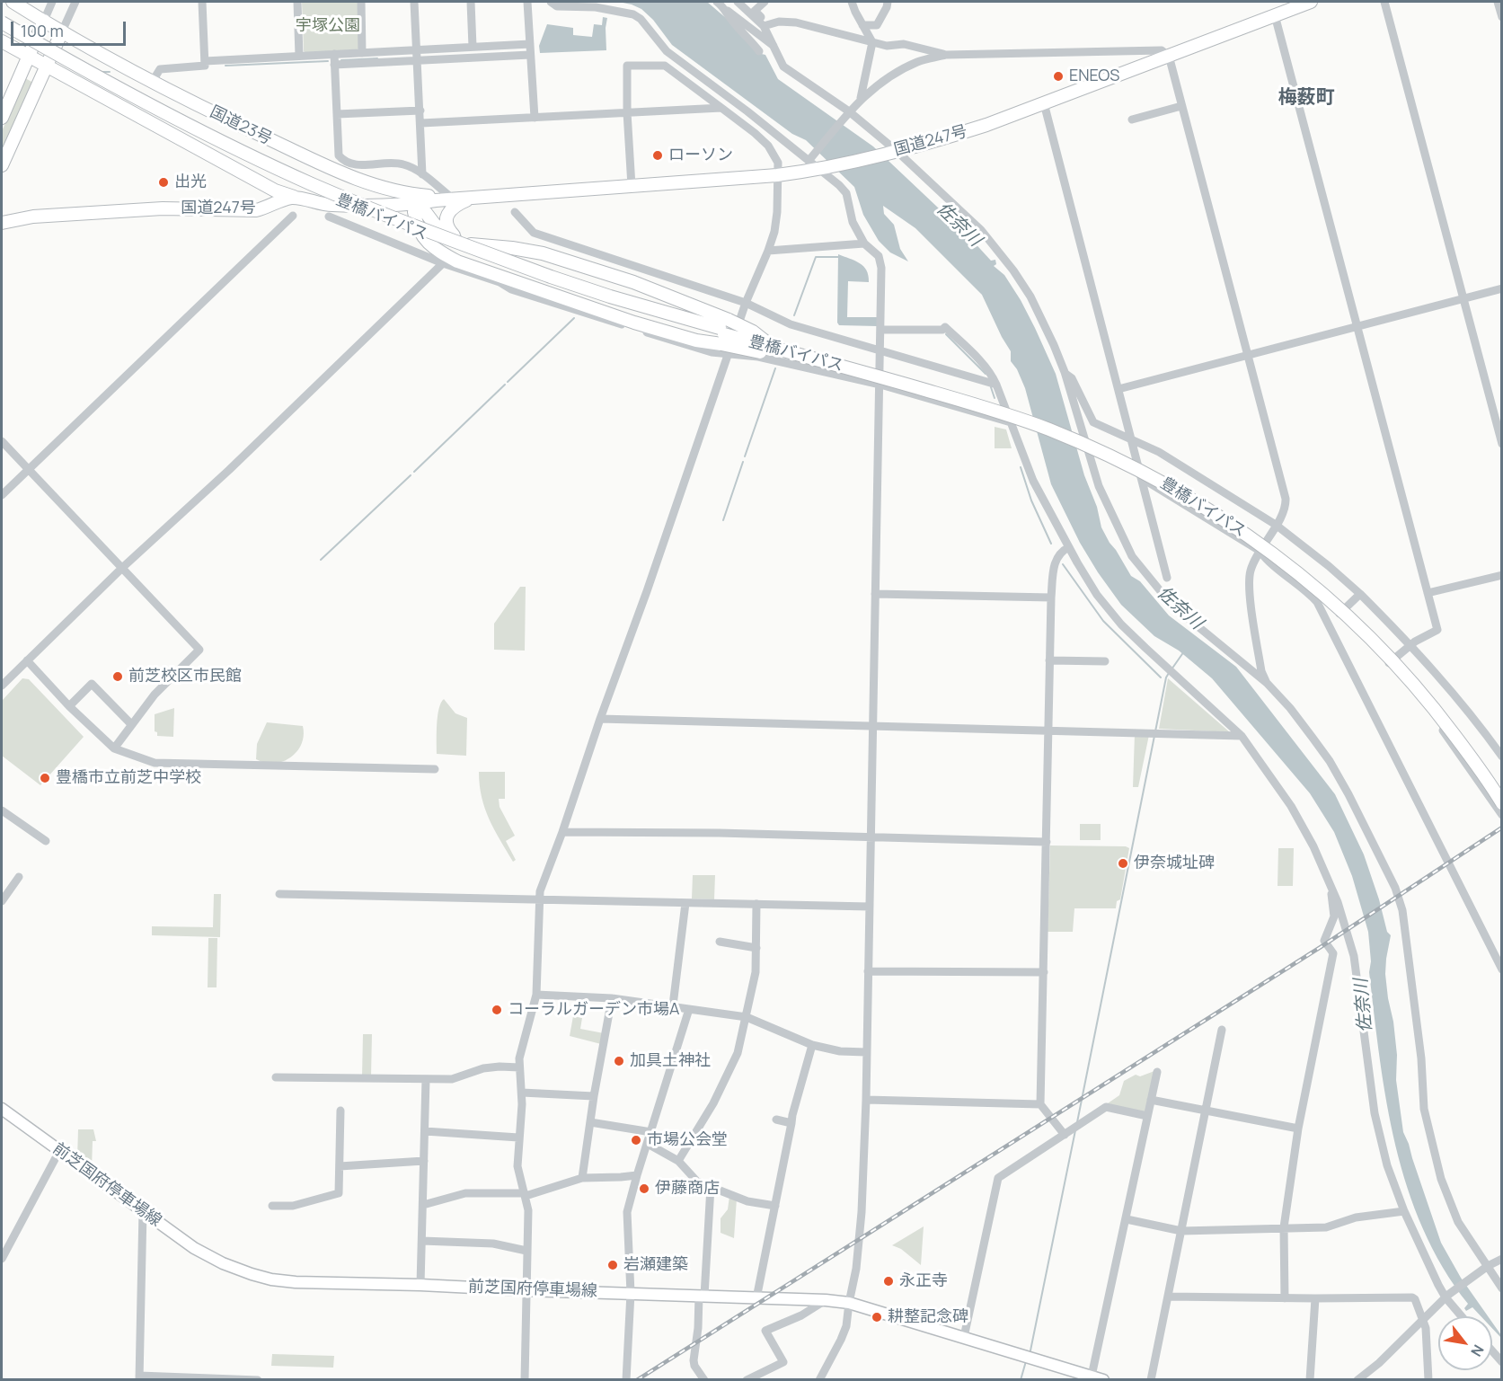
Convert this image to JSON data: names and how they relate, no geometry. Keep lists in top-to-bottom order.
{
  "streets": {
    "highway": ["国道23号", "国道247号", "豊橋バイパス"],
    "main road": ["前芝国府停車場線"]
  },
  "crossings": [
    ["国道23号", "国道247号"]
  ],
  "districts": ["梅薮町"],
  "water": ["佐奈川"],
  "parks": ["宇塚公園"],
  "places": [
    "ENEOS",
    "ローソン",
    "出光",
    "前芝校区市民館",
    "豊橋市立前芝中学校",
    "伊奈城址碑",
    "コーラルガーデン市場A",
    "加具土神社",
    "市場公会堂",
    "伊藤商店",
    "岩瀬建築",
    "永正寺",
    "耕整記念碑"
  ],
  "scale_bar": "100 m",
  "north": "bottom right"
}
